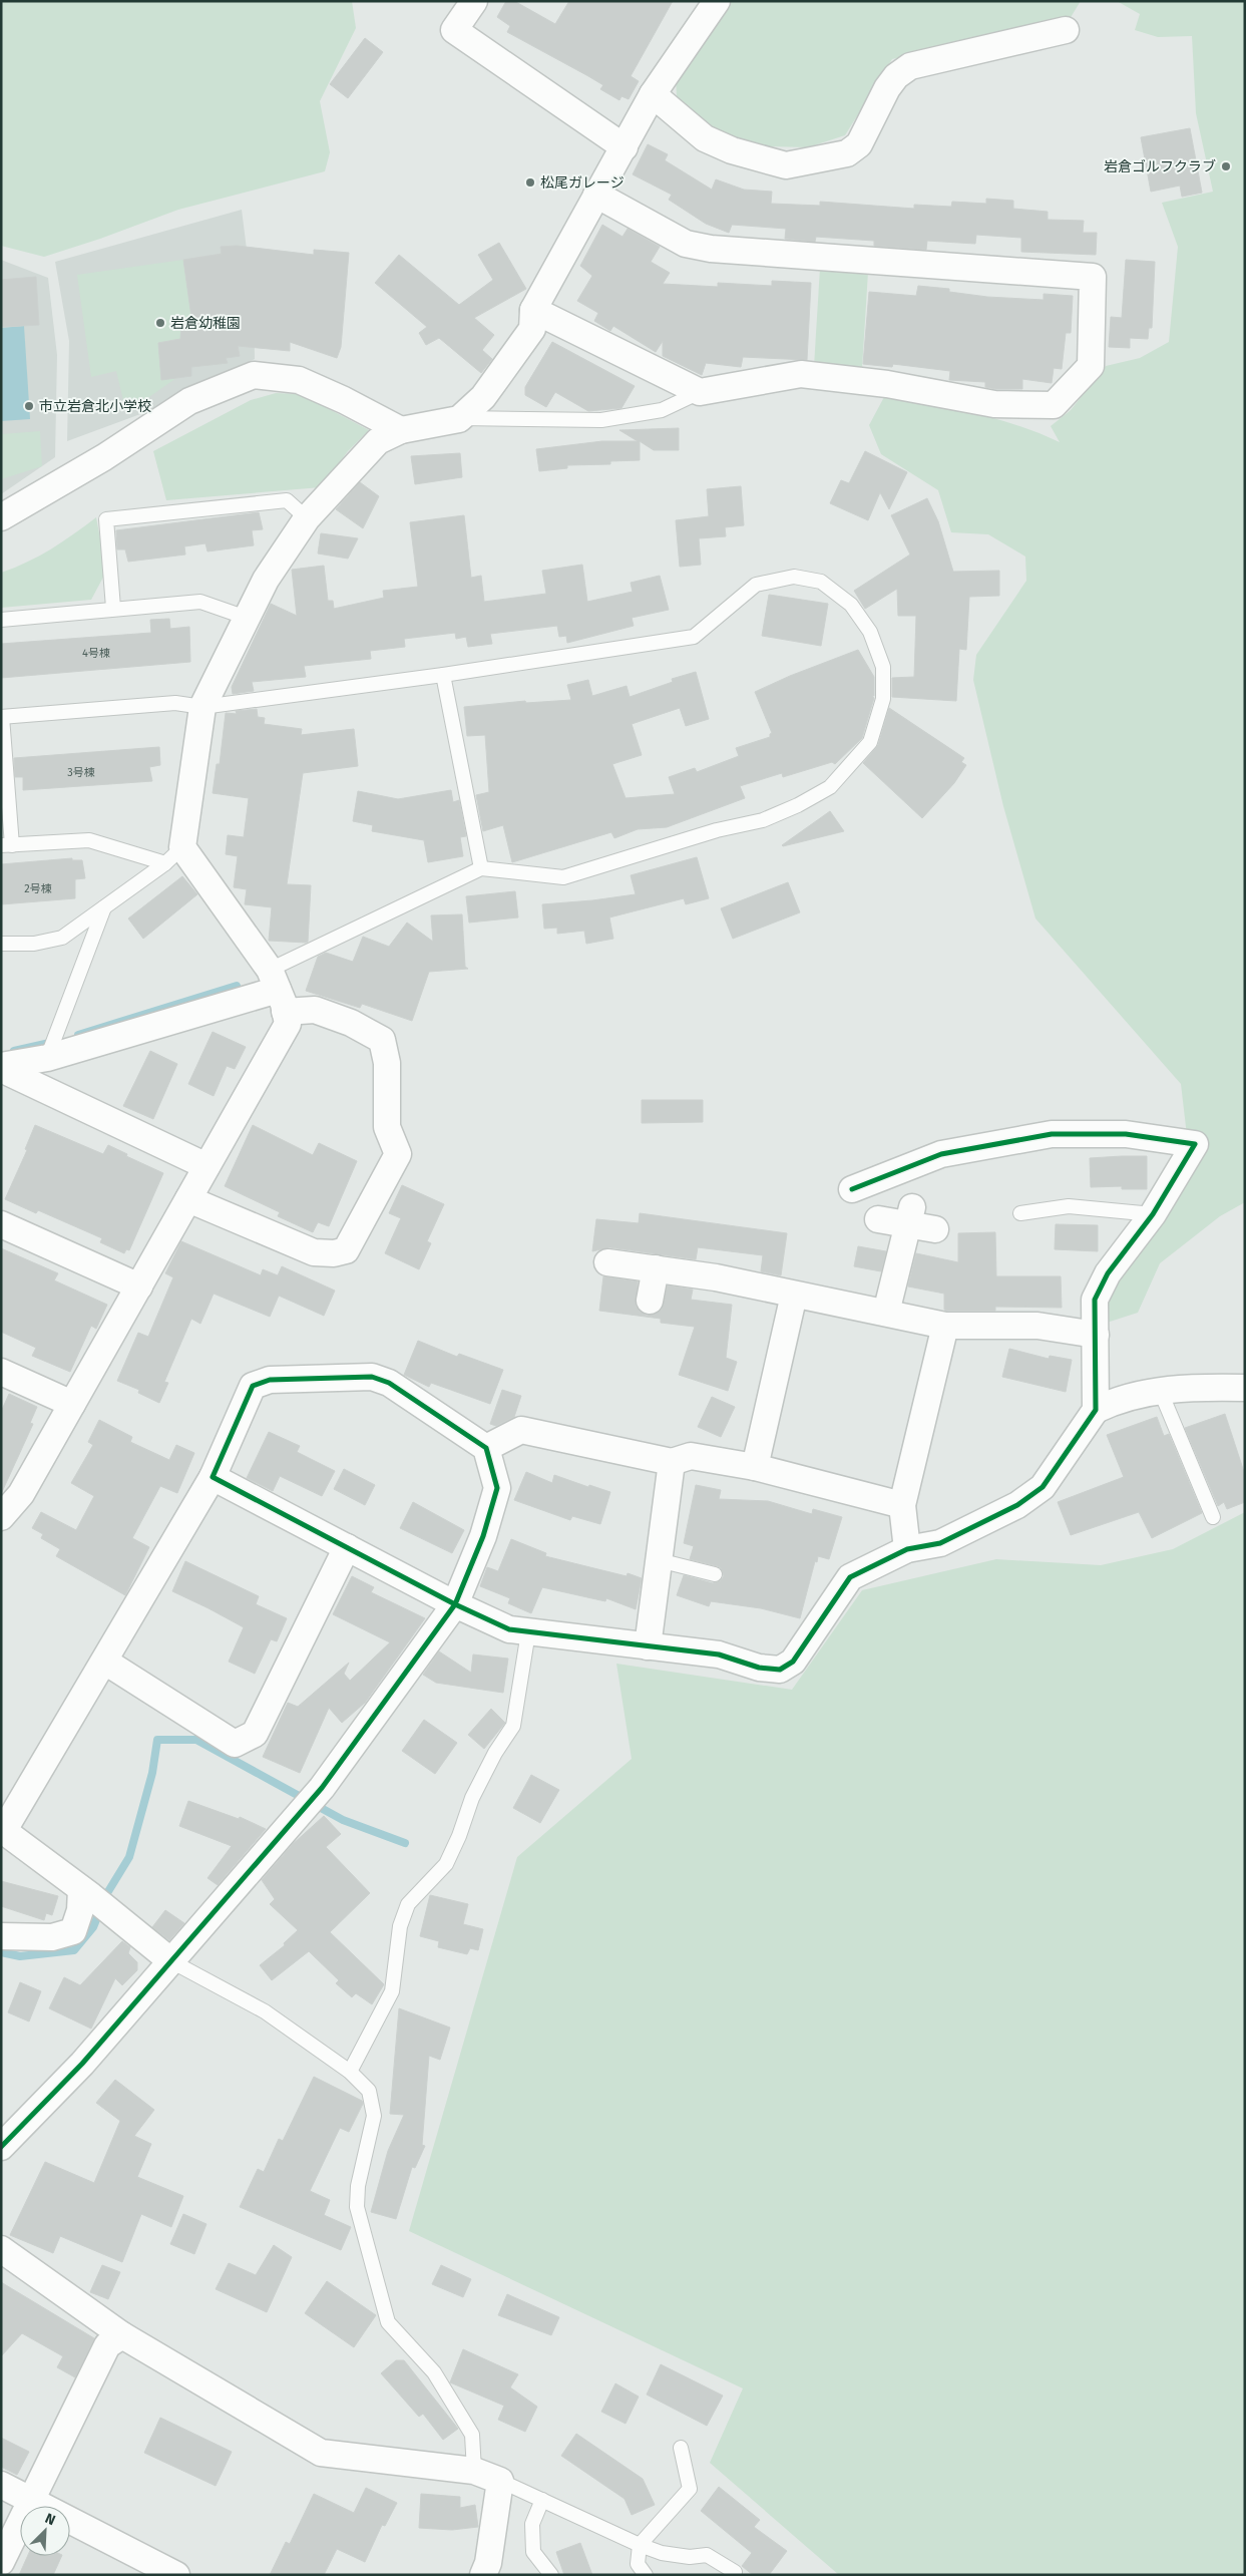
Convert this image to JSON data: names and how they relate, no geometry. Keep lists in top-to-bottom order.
{
  "places": [
    "岩倉ゴルフクラブ",
    "松尾ガレージ",
    "岩倉幼稚園",
    "市立岩倉北小学校"
  ],
  "house_numbers": ["4号棟", "3号棟", "2号棟"],
  "north": "top right"
}
